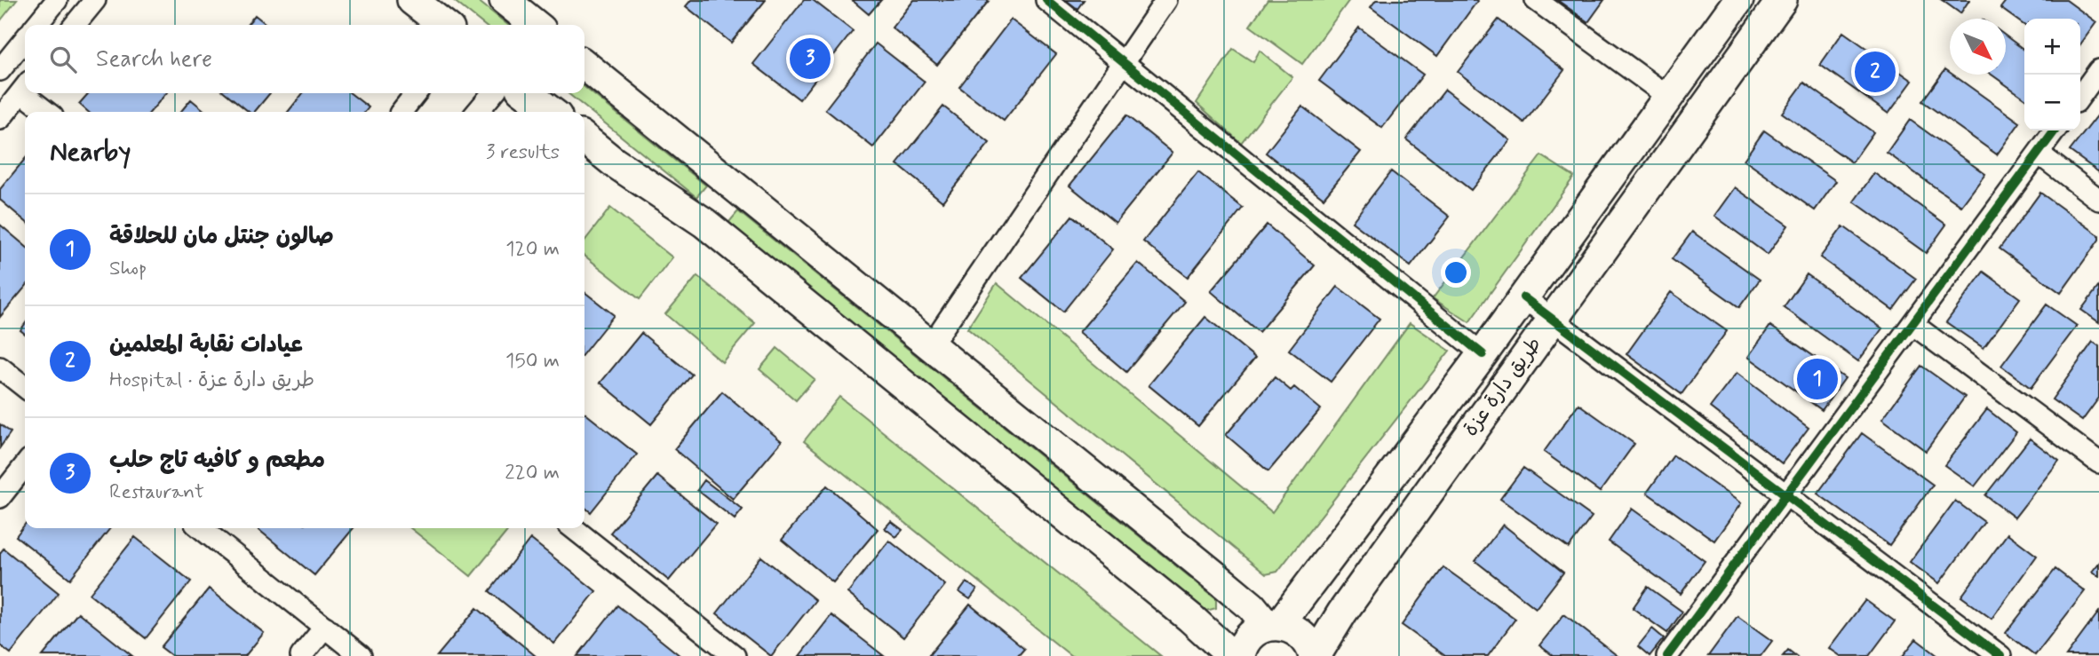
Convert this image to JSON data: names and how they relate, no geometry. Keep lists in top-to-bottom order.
{
  "streets": {
    "main road": ["طريق دارة عزة"]
  },
  "north": "bottom right",
  "page": {
    "map_buttons": ["+", "−"],
    "search": "Search here",
    "pins": ["3", "2", "1"],
    "heading": ["Nearby", "3 results"],
    "list": [
      {
        "mark": "1",
        "name": "صالون جنتل مان للحلاقة",
        "note": "Shop",
        "value": "120 m"
      },
      {
        "mark": "2",
        "name": "عيادات نقابة المعلمين",
        "note": "Hospital · طريق دارة عزة",
        "value": "150 m"
      },
      {
        "mark": "3",
        "name": "مطعم و كافيه تاج حلب",
        "note": "Restaurant",
        "value": "220 m"
      }
    ]
  }
}
